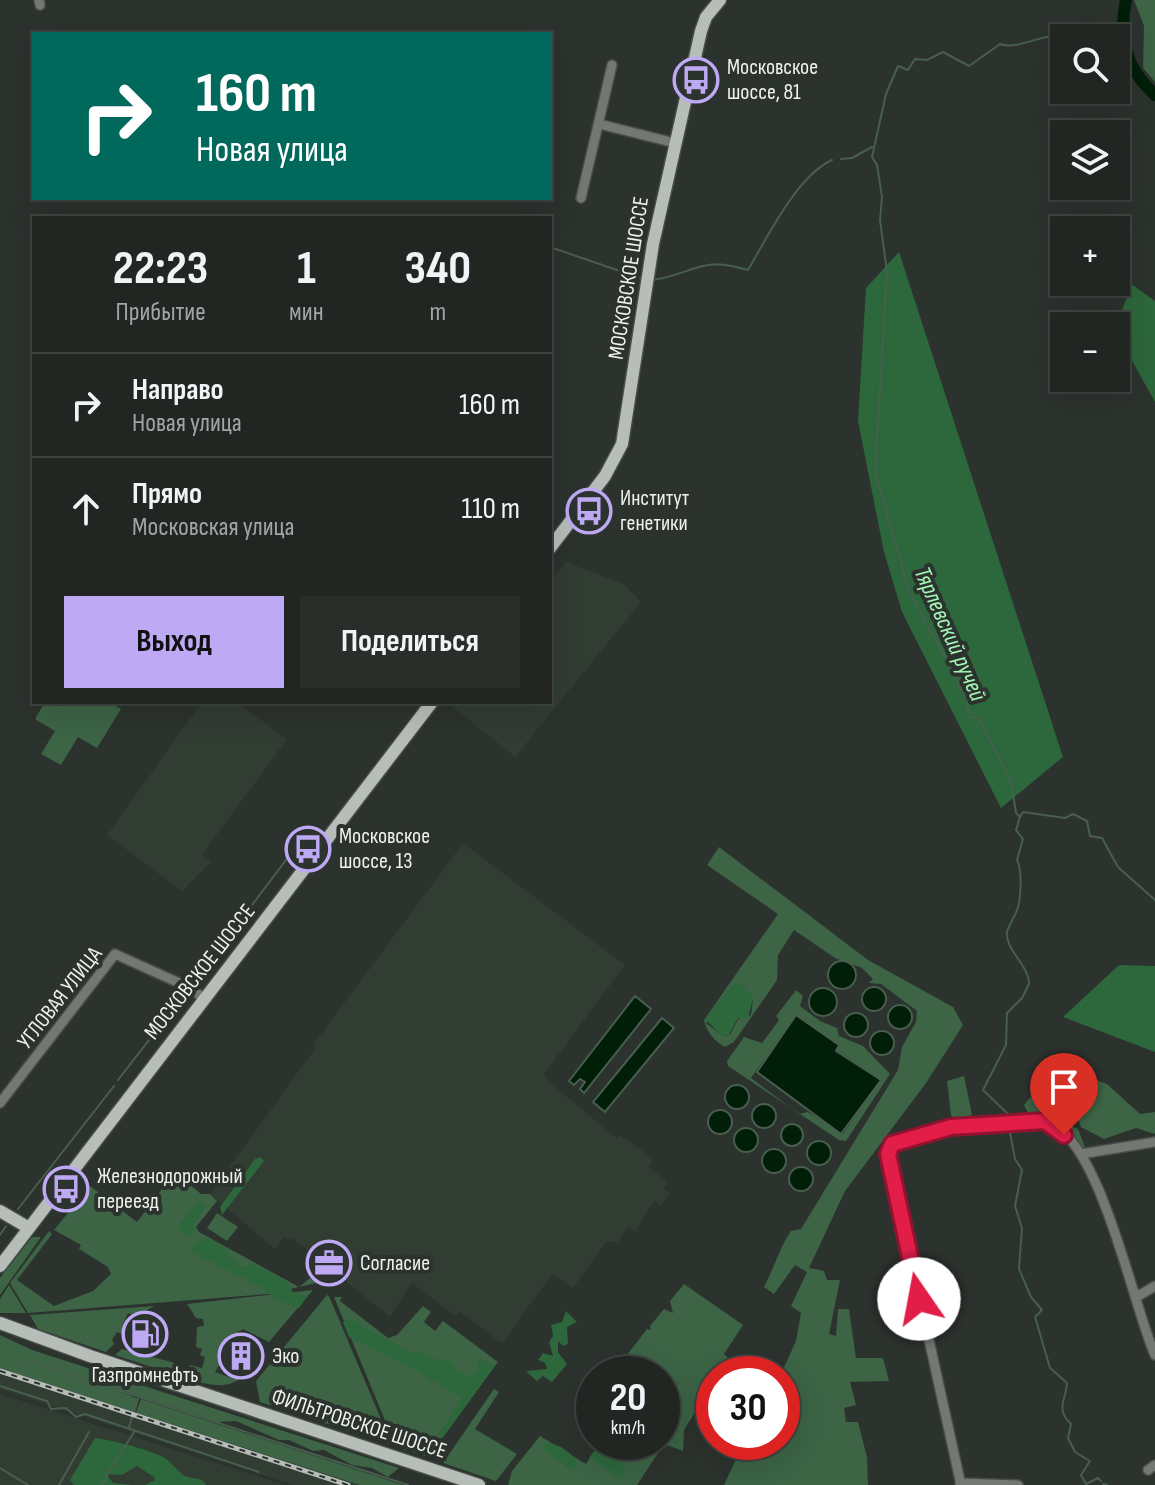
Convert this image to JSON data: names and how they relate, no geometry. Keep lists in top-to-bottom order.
{
  "streets": {
    "main road": ["МОСКОВСКОЕ ШОССЕ", "ФИЛЬТРОВСКОЕ ШОССЕ"],
    "street": ["УГЛОВАЯ УЛИЦА"]
  },
  "crossings": [
    ["МОСКОВСКОЕ ШОССЕ", "УГЛОВАЯ УЛИЦА"]
  ],
  "water": ["Тярлевский ручей"],
  "places": {
    "bus stop": [
      "Московское шоссе, 81",
      "Институт генетики",
      "Московское шоссе, 13",
      "Железнодорожный переезд"
    ],
    "office": ["Согласие"],
    "fuel station": ["Газпромнефть"],
    "building": ["Эко"]
  },
  "page": {
    "map_buttons": ["+", "−"],
    "turn": ["160 m", "Новая улица"],
    "eta": [
      "22:23",
      "Прибытие",
      "1",
      "мин",
      "340",
      "m"
    ],
    "list": [
      {
        "name": "Направо",
        "note": "Новая улица",
        "value": "160 m"
      },
      {
        "name": "Прямо",
        "note": "Московская улица",
        "value": "110 m"
      }
    ],
    "buttons": ["Выход", "Поделиться"],
    "speed": "20 km/h",
    "limit": "30"
  }
}
